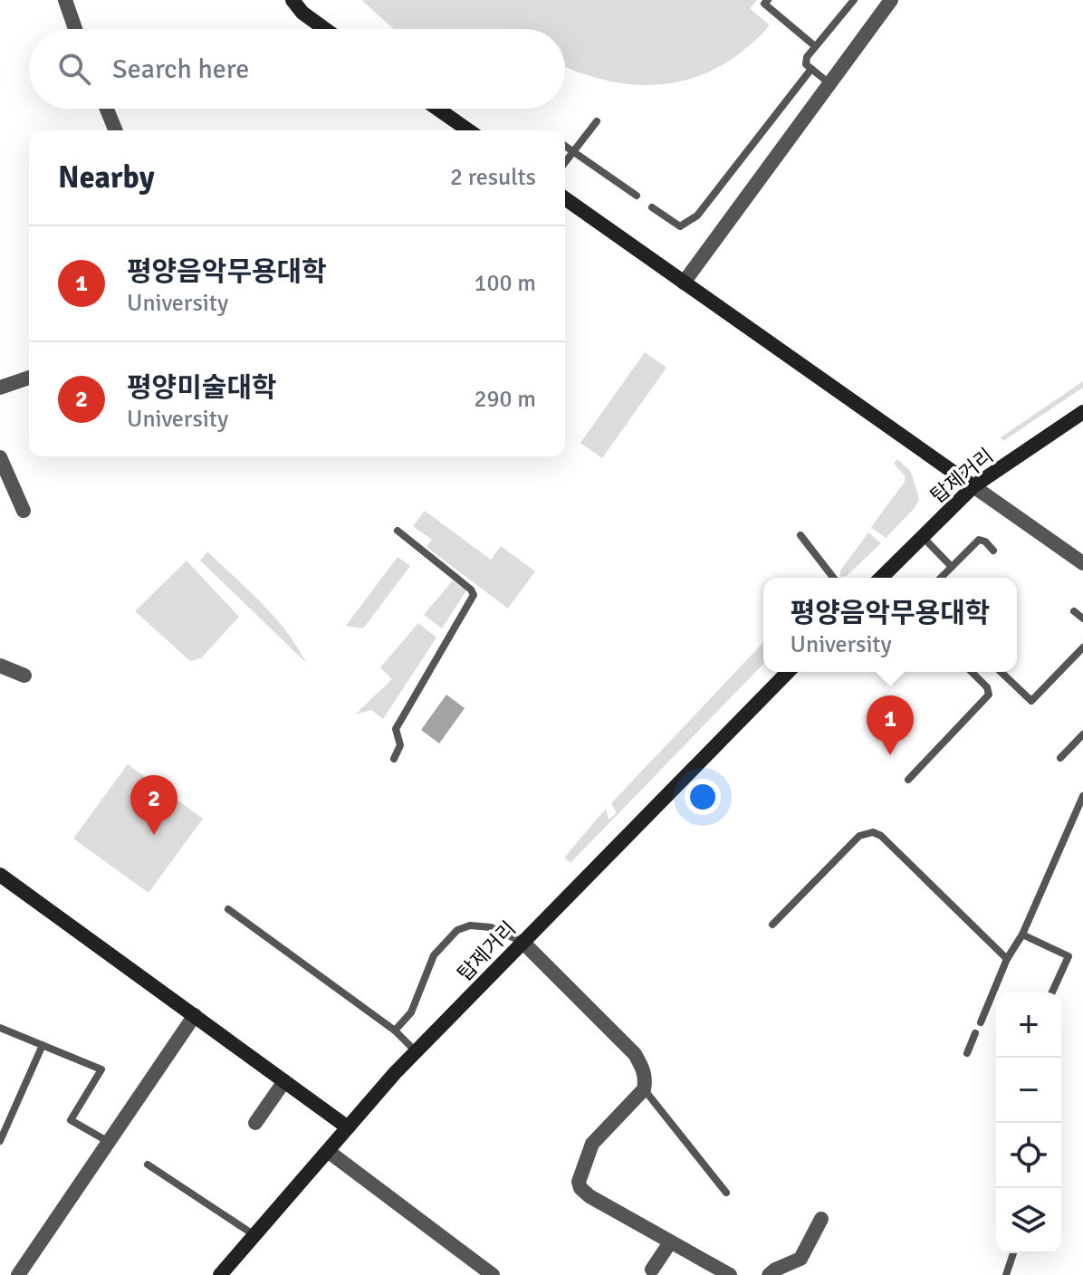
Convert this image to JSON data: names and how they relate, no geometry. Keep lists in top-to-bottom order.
{
  "streets": {
    "main road": ["탑제거리"]
  },
  "page": {
    "search": "Search here",
    "heading": ["Nearby", "2 results"],
    "list": [
      {
        "mark": "1",
        "name": "평양음악무용대학",
        "note": "University",
        "value": "100 m"
      },
      {
        "mark": "2",
        "name": "평양미술대학",
        "note": "University",
        "value": "290 m"
      }
    ],
    "popup": ["평양음악무용대학", "University"],
    "pins": ["1", "2"],
    "map_buttons": ["+", "−"]
  }
}
